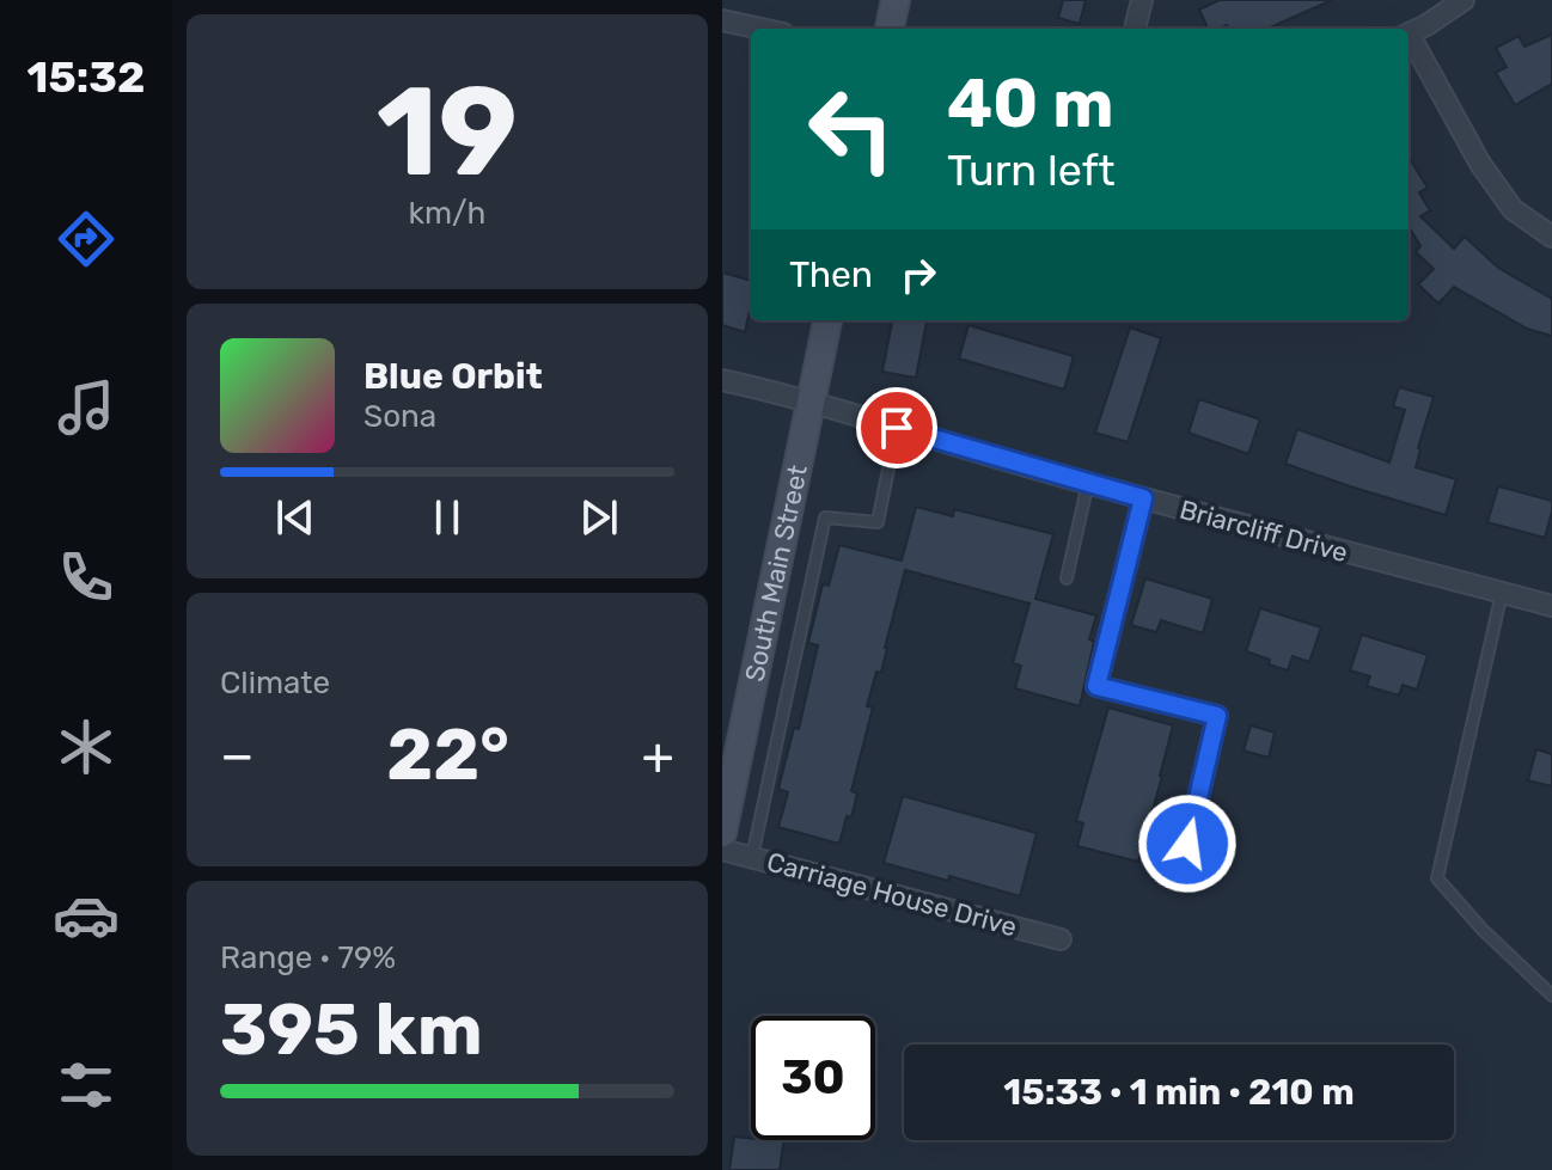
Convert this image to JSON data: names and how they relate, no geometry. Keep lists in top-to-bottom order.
{
  "streets": {
    "main road": ["South Main Street"],
    "street": ["Briarcliff Drive", "Carriage House Drive"]
  },
  "crossings": [
    ["Briarcliff Drive", "South Main Street"]
  ],
  "page": {
    "tabs": "15:32",
    "tile": [
      ["19", "km/h"],
      "Climate",
      ["Range · 79%", "395 km"]
    ],
    "turn": ["40 m", "Turn left"],
    "then": "Then",
    "song": ["Blue Orbit", "Sona"],
    "heat": ["−", "22°", "+"],
    "limit": "30",
    "trip": "15:33 · 1 min · 210 m"
  }
}
